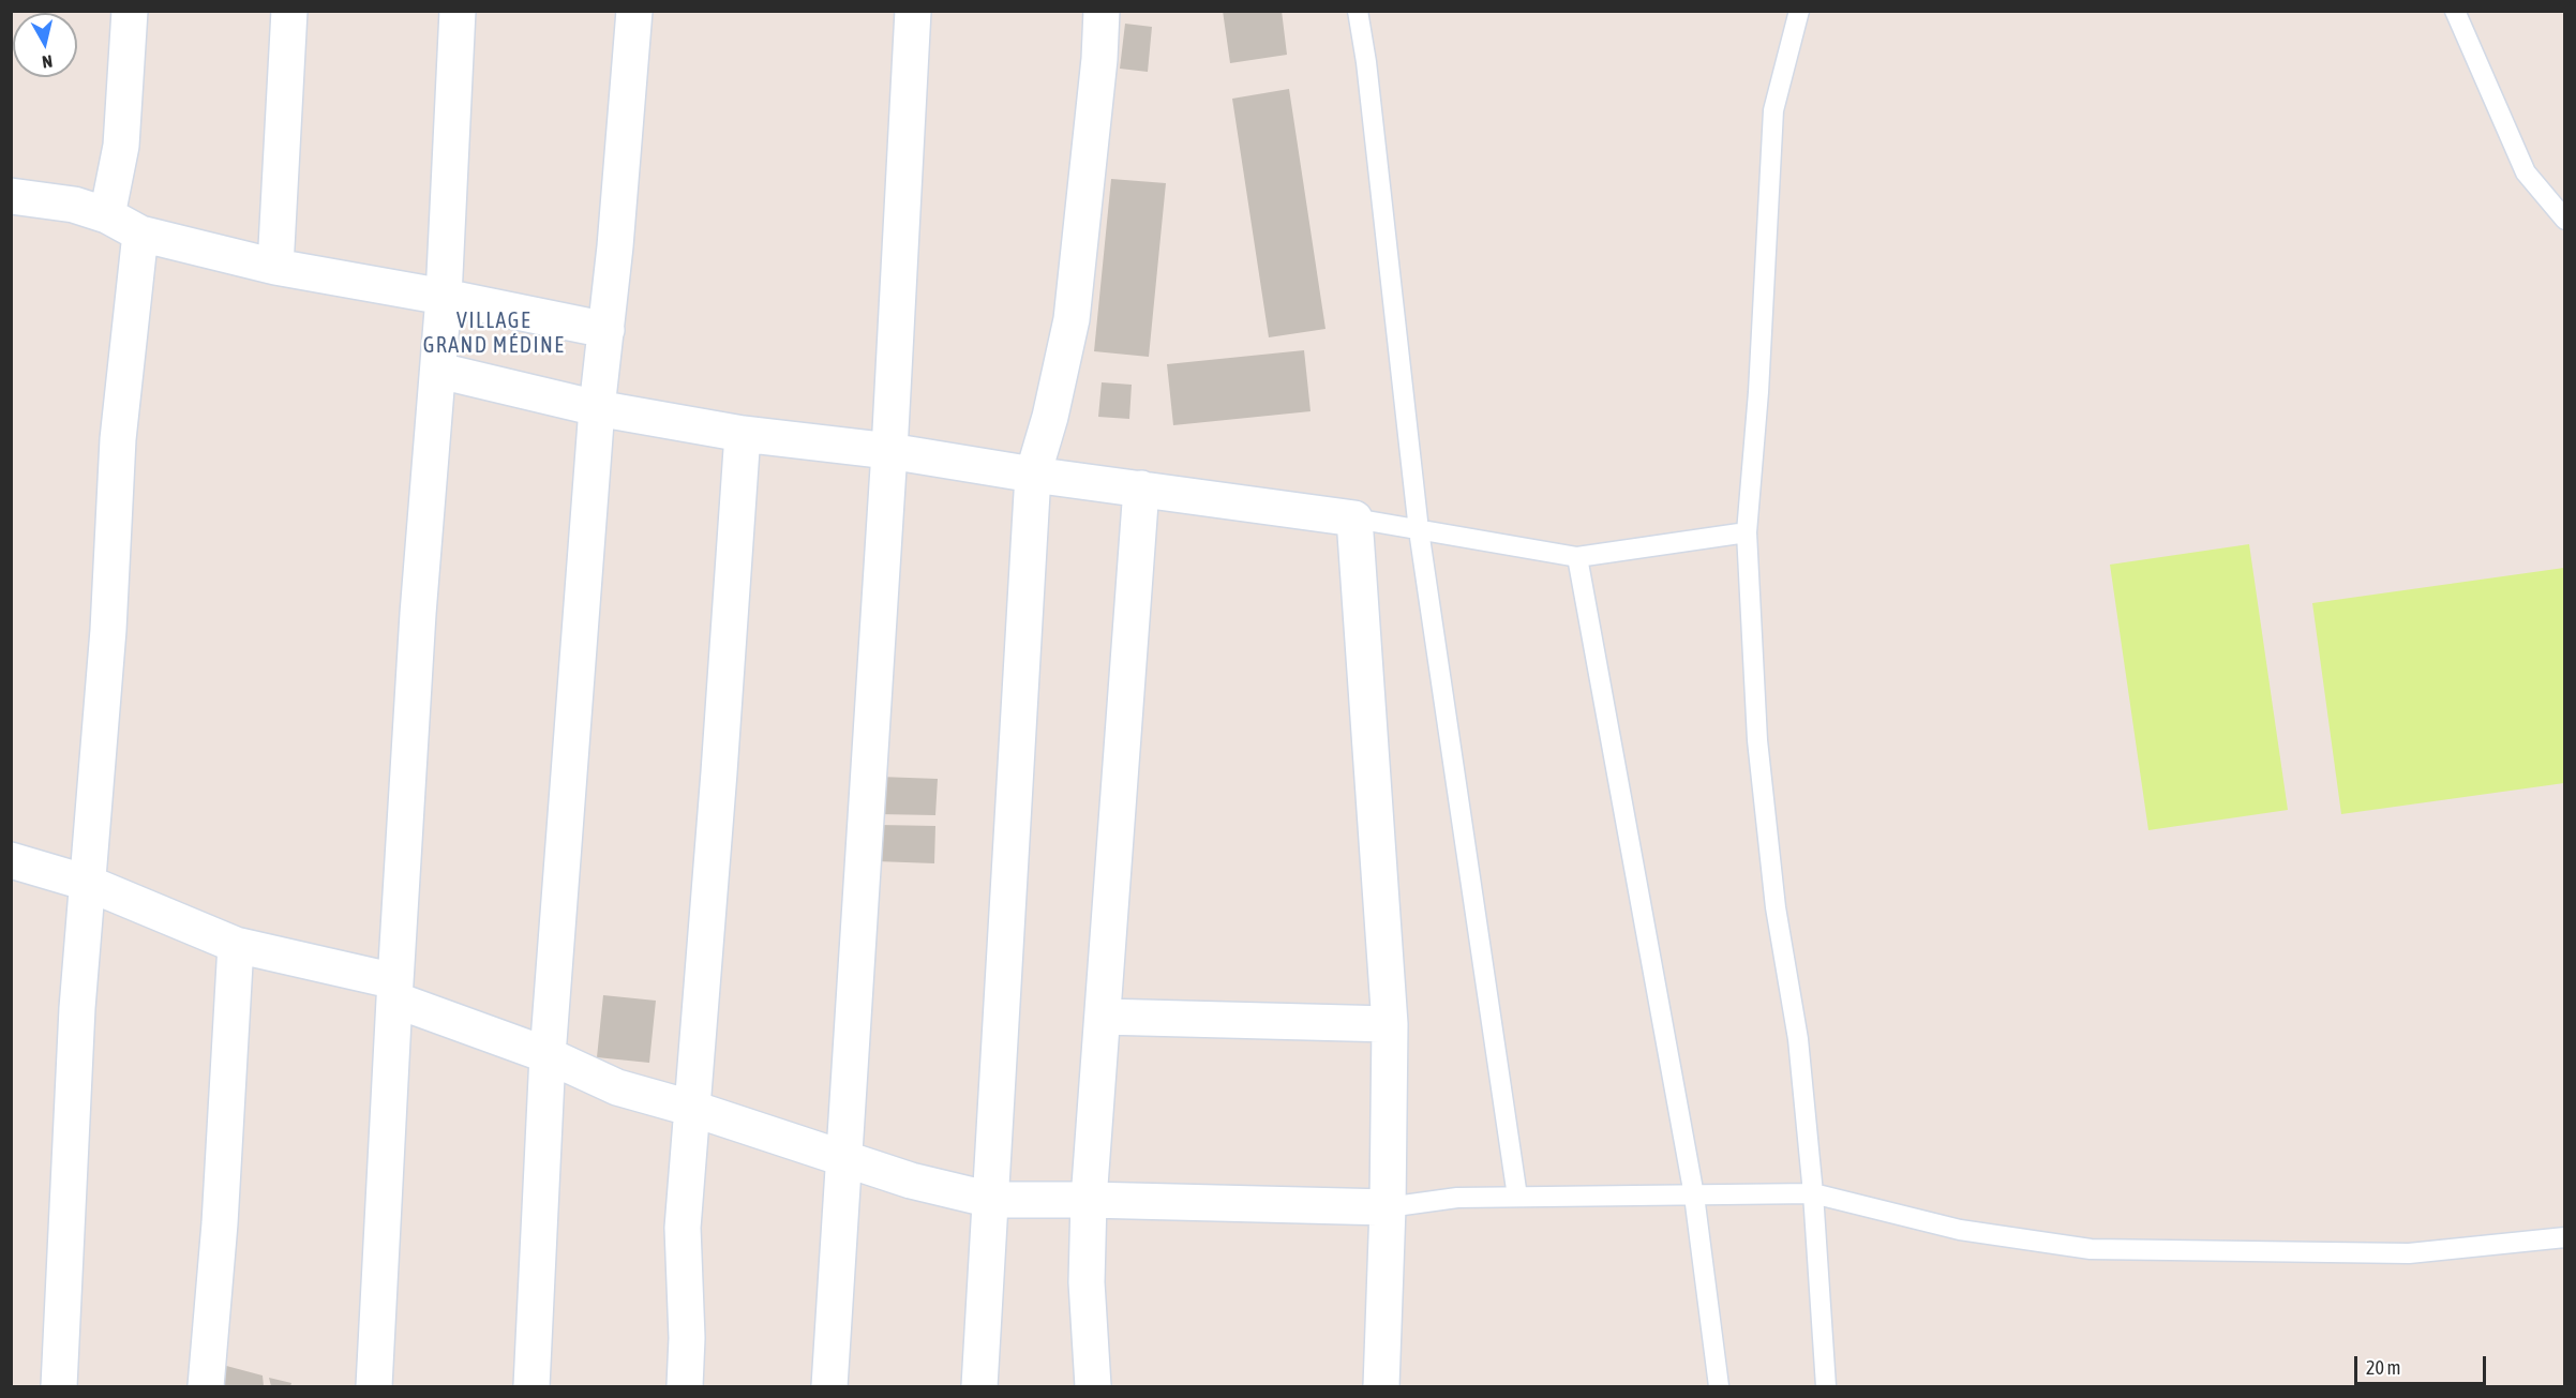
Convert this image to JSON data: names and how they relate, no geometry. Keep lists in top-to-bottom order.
{
  "districts": ["VILLAGE GRAND MÉDINE"],
  "scale_bar": "20 m",
  "north": "bottom"
}
